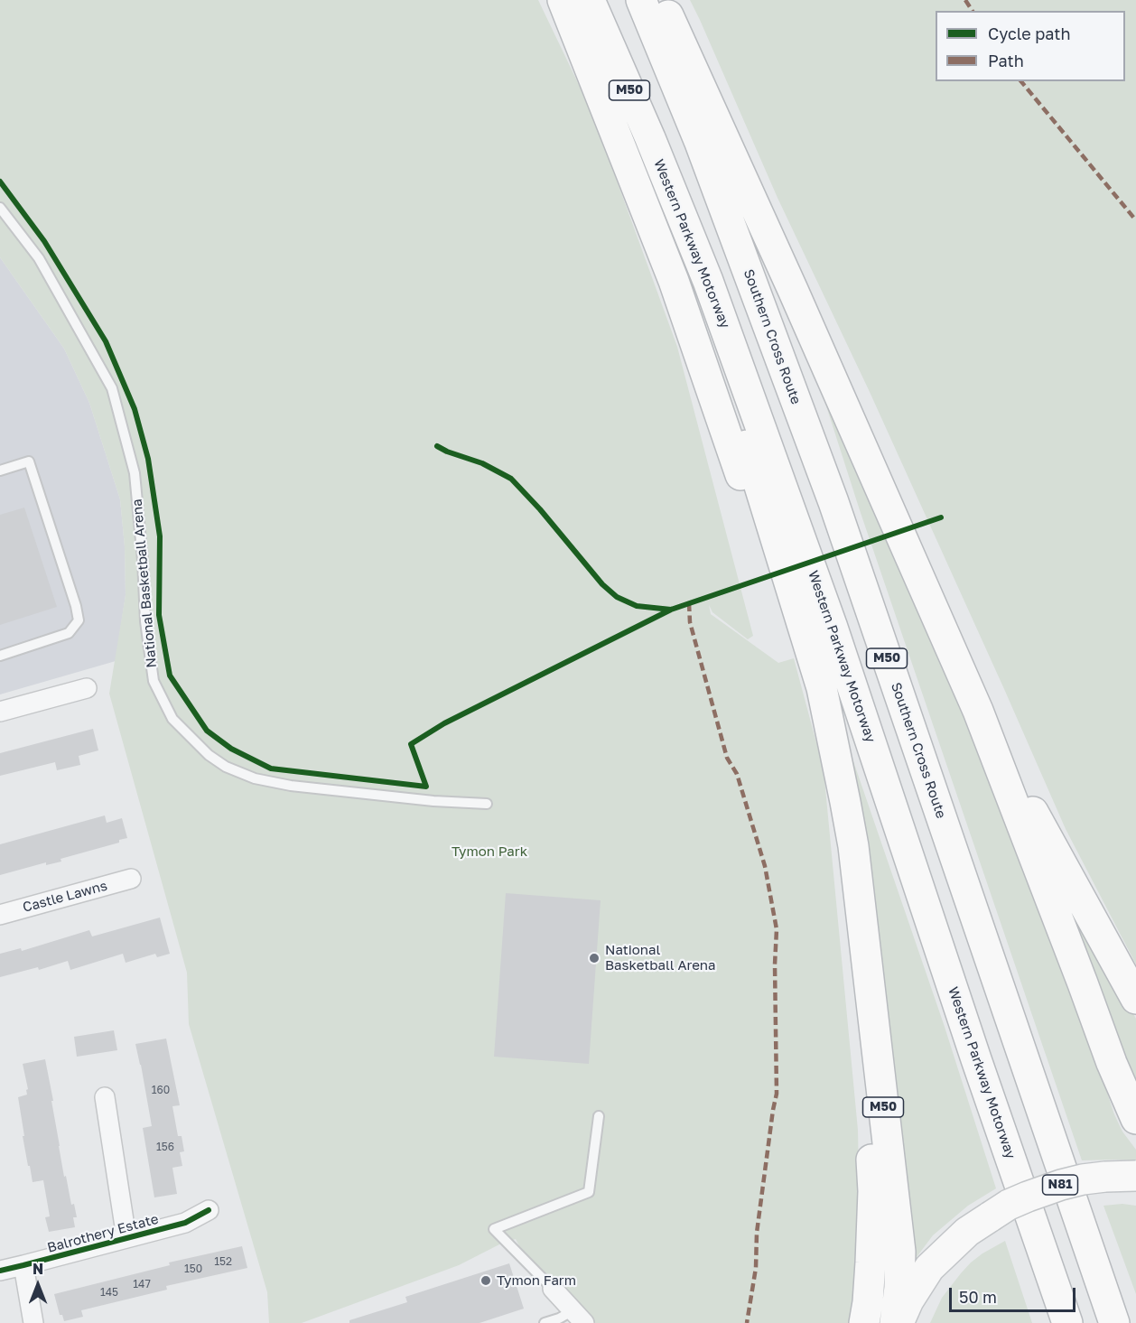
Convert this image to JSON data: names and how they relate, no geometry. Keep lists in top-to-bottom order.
{
  "streets": {
    "main road": [
      "M50",
      "Western Parkway Motorway",
      "Southern Cross Route",
      "N81"
    ],
    "street": ["Castle Lawns", "Balrothery Estate"],
    "lane": ["National Basketball Arena"]
  },
  "crossings": [
    ["M50", "Western Parkway Motorway"],
    ["M50", "N81"]
  ],
  "parks": ["Tymon Park"],
  "places": ["National Basketball Arena", "Tymon Farm"],
  "house_numbers": [
    "160",
    "156",
    "152",
    "150",
    "147",
    "145"
  ],
  "legend": ["Cycle path", "Path"],
  "scale_bar": "50 m",
  "north": "top"
}
